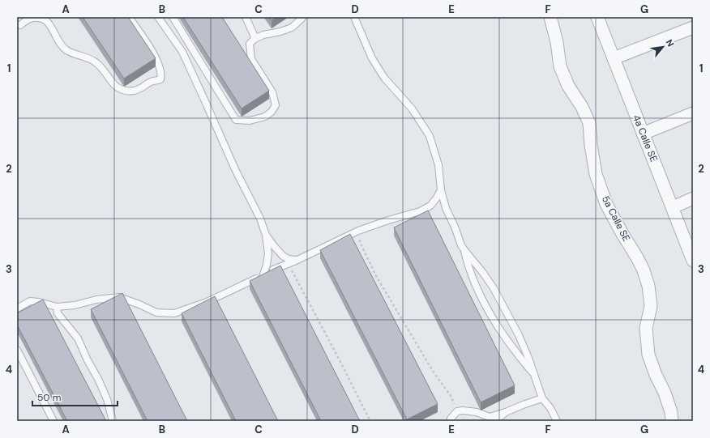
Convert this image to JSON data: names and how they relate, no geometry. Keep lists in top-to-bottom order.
{
  "streets": {
    "street": ["4a Calle SE", "5a Calle SE"]
  },
  "scale_bar": "50 m",
  "north": "top right",
  "grid": {
    "columns": [
      "A",
      "B",
      "C",
      "D",
      "E",
      "F",
      "G"
    ],
    "rows": [
      "1",
      "2",
      "3",
      "4"
    ]
  }
}
